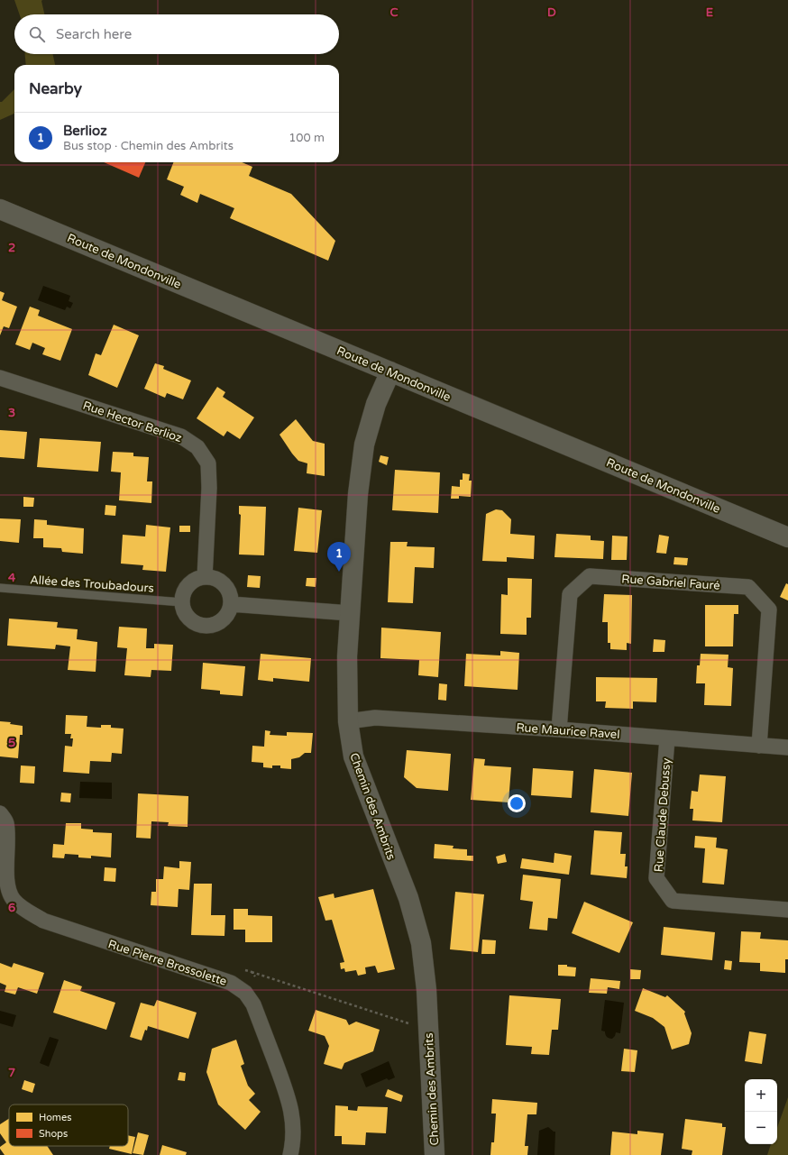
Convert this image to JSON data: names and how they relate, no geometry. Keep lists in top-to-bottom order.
{
  "streets": {
    "main road": ["Route de Mondonville", "Chemin des Ambrits"],
    "street": [
      "Rue Hector Berlioz",
      "Rue Gabriel Fauré",
      "Rue Maurice Ravel",
      "Rue Claude Debussy",
      "Rue Pierre Brossolette"
    ],
    "lane": ["Allée des Troubadours"]
  },
  "crossings": [
    ["Route de Mondonville", "Chemin des Ambrits"],
    ["Rue Hector Berlioz", "Allée des Troubadours"],
    ["Rue Gabriel Fauré", "Rue Maurice Ravel"],
    ["Rue Maurice Ravel", "Chemin des Ambrits"],
    ["Rue Maurice Ravel", "Rue Claude Debussy"]
  ],
  "legend": ["Homes", "Shops"],
  "page": {
    "search": "Search here",
    "heading": "Nearby",
    "list": [
      {
        "mark": "1",
        "name": "Berlioz",
        "note": "Bus stop · Chemin des Ambrits",
        "value": "100 m"
      }
    ],
    "pins": "1",
    "map_buttons": ["+", "−"]
  },
  "grid": {
    "columns": ["C", "D", "E"],
    "rows": [
      "2",
      "3",
      "4",
      "5",
      "6",
      "7"
    ]
  }
}
